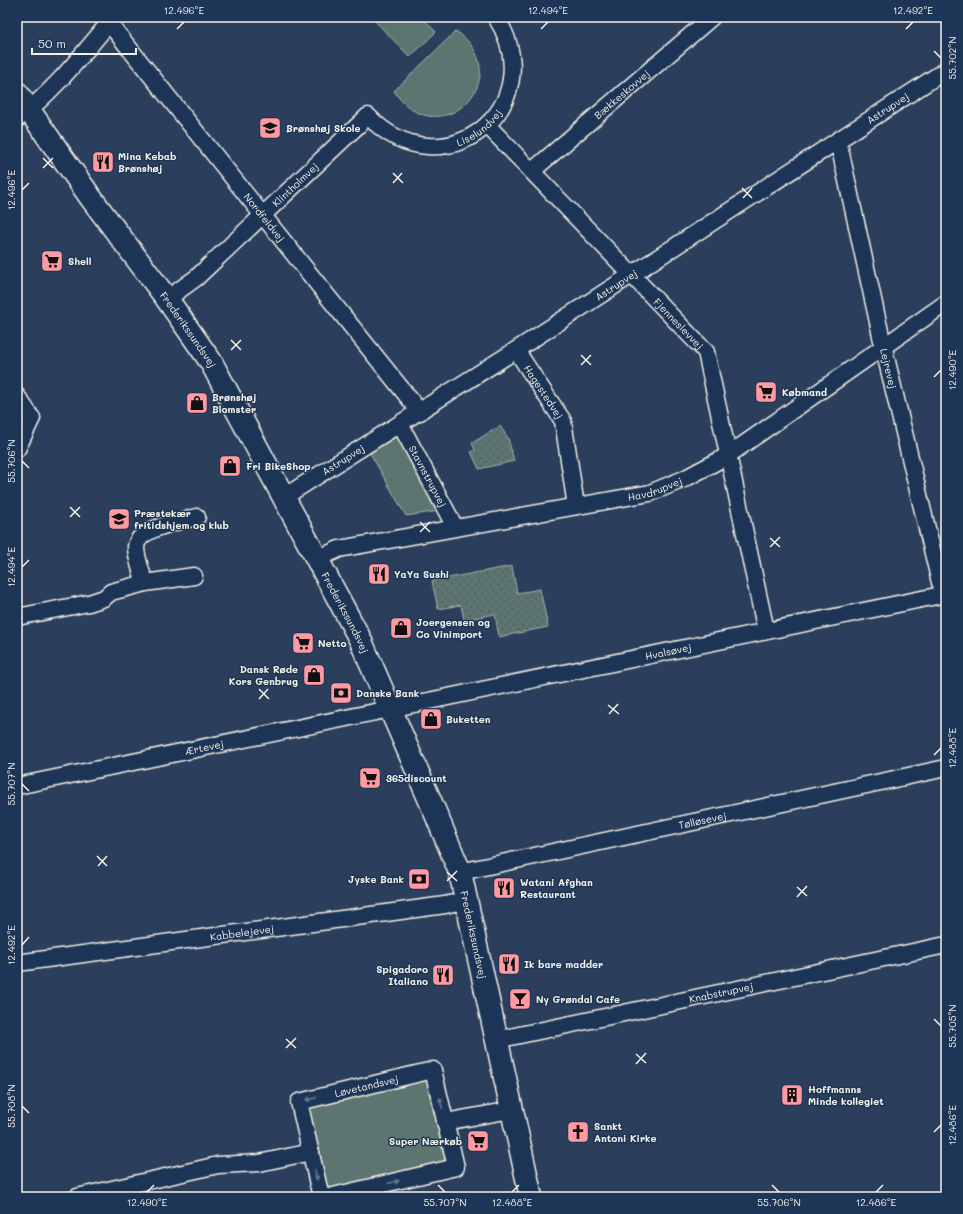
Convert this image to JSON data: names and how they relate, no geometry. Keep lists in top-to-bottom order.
{
  "streets": {
    "main road": ["Frederikssundsvej"],
    "street": [
      "Bækkeskovvej",
      "Astrupvej",
      "Liselundvej",
      "Klintholmvej",
      "Nordfeldvej",
      "Fjenneslevvej",
      "Lejrevej",
      "Hagestedvej",
      "Stavnstrupvej",
      "Havdrupvej",
      "Hvalsøvej",
      "Ærtevej",
      "Tølløsevej",
      "Kabbelejevej",
      "Knabstrupvej",
      "Løvetandsvej"
    ]
  },
  "crossings": [
    ["Bækkeskovvej", "Fjenneslevvej"],
    ["Astrupvej", "Nordfeldvej"],
    ["Astrupvej", "Fjenneslevvej"],
    ["Astrupvej", "Frederikssundsvej"],
    ["Astrupvej", "Lejrevej"],
    ["Astrupvej", "Hagestedvej"],
    ["Astrupvej", "Stavnstrupvej"],
    ["Liselundvej", "Klintholmvej"],
    ["Liselundvej", "Fjenneslevvej"],
    ["Klintholmvej", "Nordfeldvej"],
    ["Klintholmvej", "Frederikssundsvej"],
    ["Fjenneslevvej", "Havdrupvej"],
    ["Fjenneslevvej", "Hvalsøvej"],
    ["Frederikssundsvej", "Havdrupvej"],
    ["Frederikssundsvej", "Hvalsøvej"],
    ["Frederikssundsvej", "Ærtevej"],
    ["Frederikssundsvej", "Tølløsevej"],
    ["Frederikssundsvej", "Kabbelejevej"],
    ["Frederikssundsvej", "Knabstrupvej"],
    ["Lejrevej", "Havdrupvej"],
    ["Lejrevej", "Hvalsøvej"],
    ["Hagestedvej", "Havdrupvej"],
    ["Stavnstrupvej", "Havdrupvej"],
    ["Hvalsøvej", "Ærtevej"]
  ],
  "places": {
    "school or university": ["Brønshøj Skole", "Præstekær fritidshjem og klub"],
    "restaurant": [
      "Mina Kebab Brønshøj",
      "YaYa Sushi",
      "Watani Afghan Restaurant",
      "Ik bare madder",
      "Spigadoro Italiano"
    ],
    "supermarket": [
      "Shell",
      "Købmand",
      "Netto",
      "365discount",
      "Super Nærkøb"
    ],
    "shop": [
      "Brønshøj Blomster",
      "Fri BikeShop",
      "Joergensen og Co Vinimport",
      "Dansk Røde Kors Genbrug",
      "Buketten"
    ],
    "bank": ["Danske Bank", "Jyske Bank"],
    "bar": ["Ny Grøndal Cafe"],
    "building": ["Hoffmanns Minde kollegiet"],
    "church": ["Sankt Antoni Kirke"]
  },
  "scale_bar": "50 m",
  "coordinates": [
    "12.496°E",
    "12.494°E",
    "12.492°E",
    "55.702°N",
    "12.490°E",
    "55.706°N",
    "12.488°E",
    "55.707°N",
    "55.705°N",
    "55.708°N",
    "12.486°E"
  ]
}
